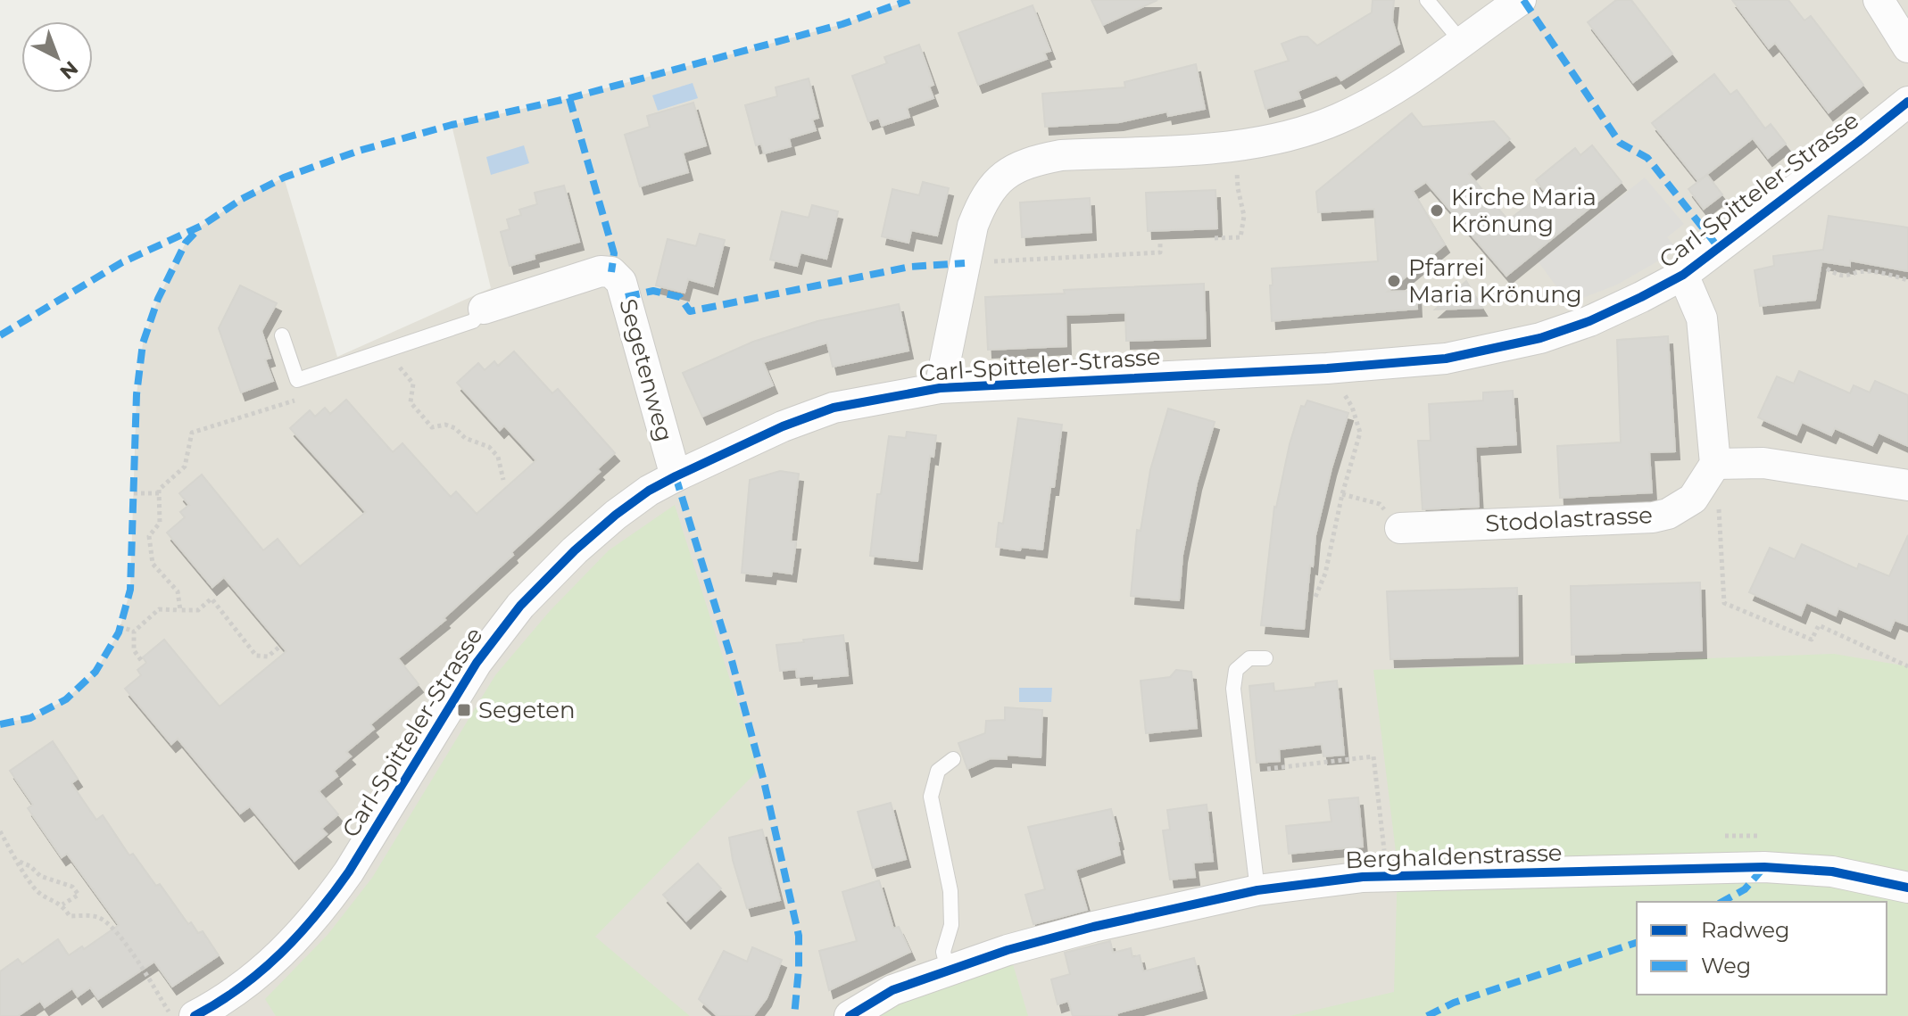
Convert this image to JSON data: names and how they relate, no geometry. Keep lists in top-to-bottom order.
{
  "streets": {
    "street": [
      "Carl-Spitteler-Strasse",
      "Segetenweg",
      "Stodolastrasse",
      "Berghaldenstrasse"
    ]
  },
  "crossings": [
    ["Carl-Spitteler-Strasse", "Segetenweg"]
  ],
  "places": {
    "other": ["Kirche Maria Krönung", "Pfarrei Maria Krönung"],
    "transit": ["Segeten"]
  },
  "legend": ["Radweg", "Weg"],
  "north": "bottom right"
}
